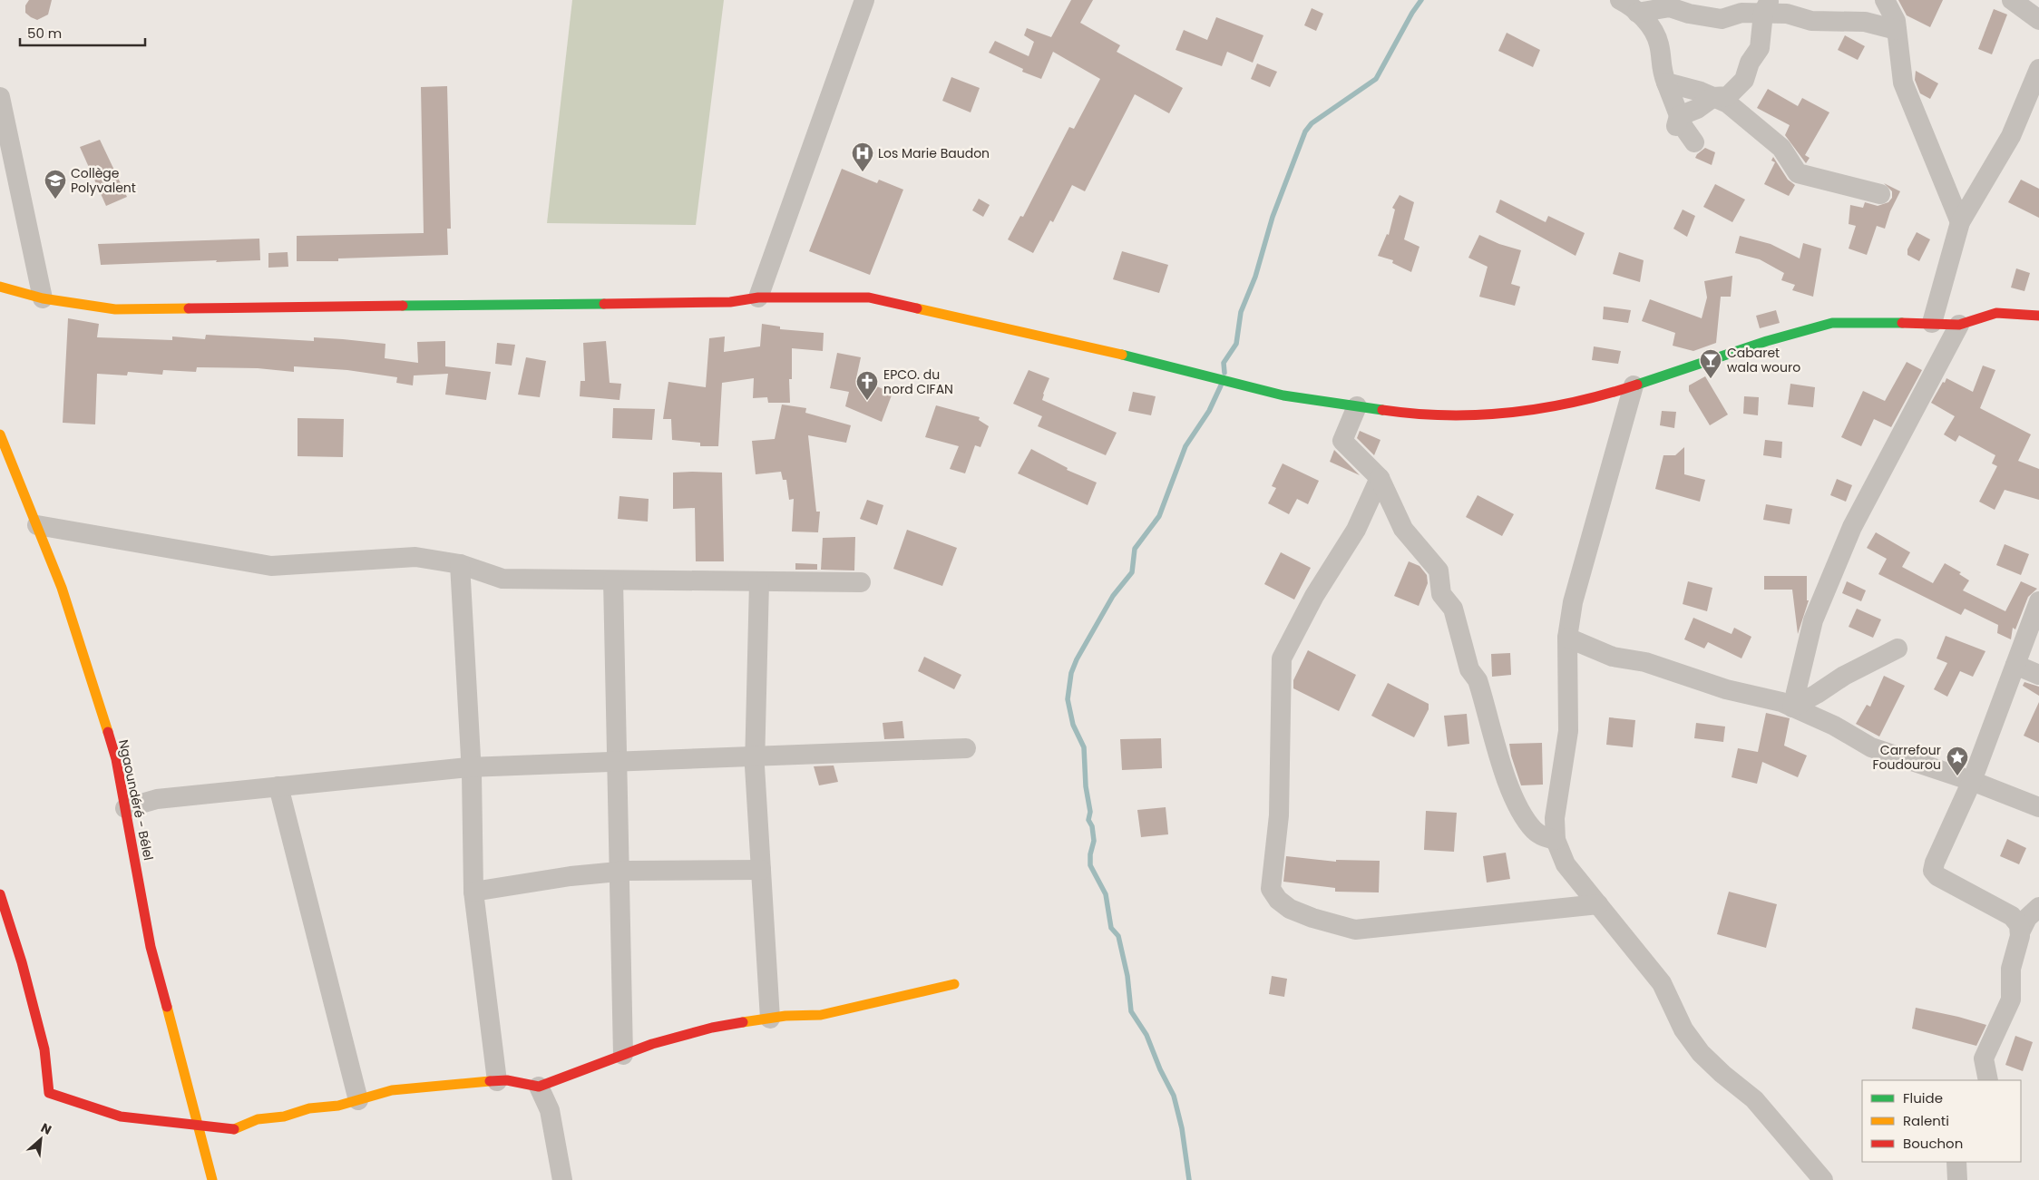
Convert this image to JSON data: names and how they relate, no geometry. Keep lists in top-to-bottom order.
{
  "streets": {
    "street": ["Ngaoundéré - Bélel"]
  },
  "places": {
    "hospital": ["Los Marie Baudon"],
    "school or university": ["Collège Polyvalent"],
    "bar": ["Cabaret wala wouro"],
    "church": ["EPCO. du nord CIFAN"],
    "place": ["Carrefour Foudourou"]
  },
  "legend": ["Fluide", "Ralenti", "Bouchon"],
  "scale_bar": "50 m",
  "north": "top right"
}
